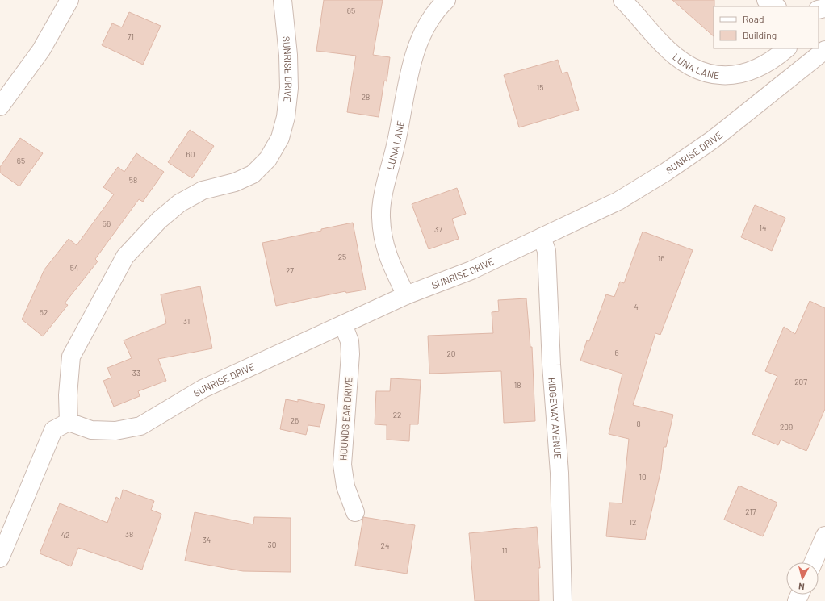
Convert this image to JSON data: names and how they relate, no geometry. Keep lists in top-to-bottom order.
{
  "streets": {
    "street": [
      "LUNA LANE",
      "SUNRISE DRIVE",
      "HOUNDS EAR DRIVE",
      "RIDGEWAY AVENUE"
    ]
  },
  "crossings": [
    ["LUNA LANE", "SUNRISE DRIVE"],
    ["SUNRISE DRIVE", "HOUNDS EAR DRIVE"],
    ["SUNRISE DRIVE", "RIDGEWAY AVENUE"]
  ],
  "house_numbers": [
    "65",
    "71",
    "15",
    "28",
    "60",
    "65",
    "58",
    "56",
    "14",
    "37",
    "25",
    "16",
    "54",
    "27",
    "4",
    "52",
    "31",
    "6",
    "20",
    "33",
    "207",
    "18",
    "22",
    "26",
    "8",
    "209",
    "10",
    "217",
    "12",
    "38",
    "42",
    "34",
    "30",
    "24",
    "11"
  ],
  "legend": ["Road", "Building"],
  "north": "bottom"
}
